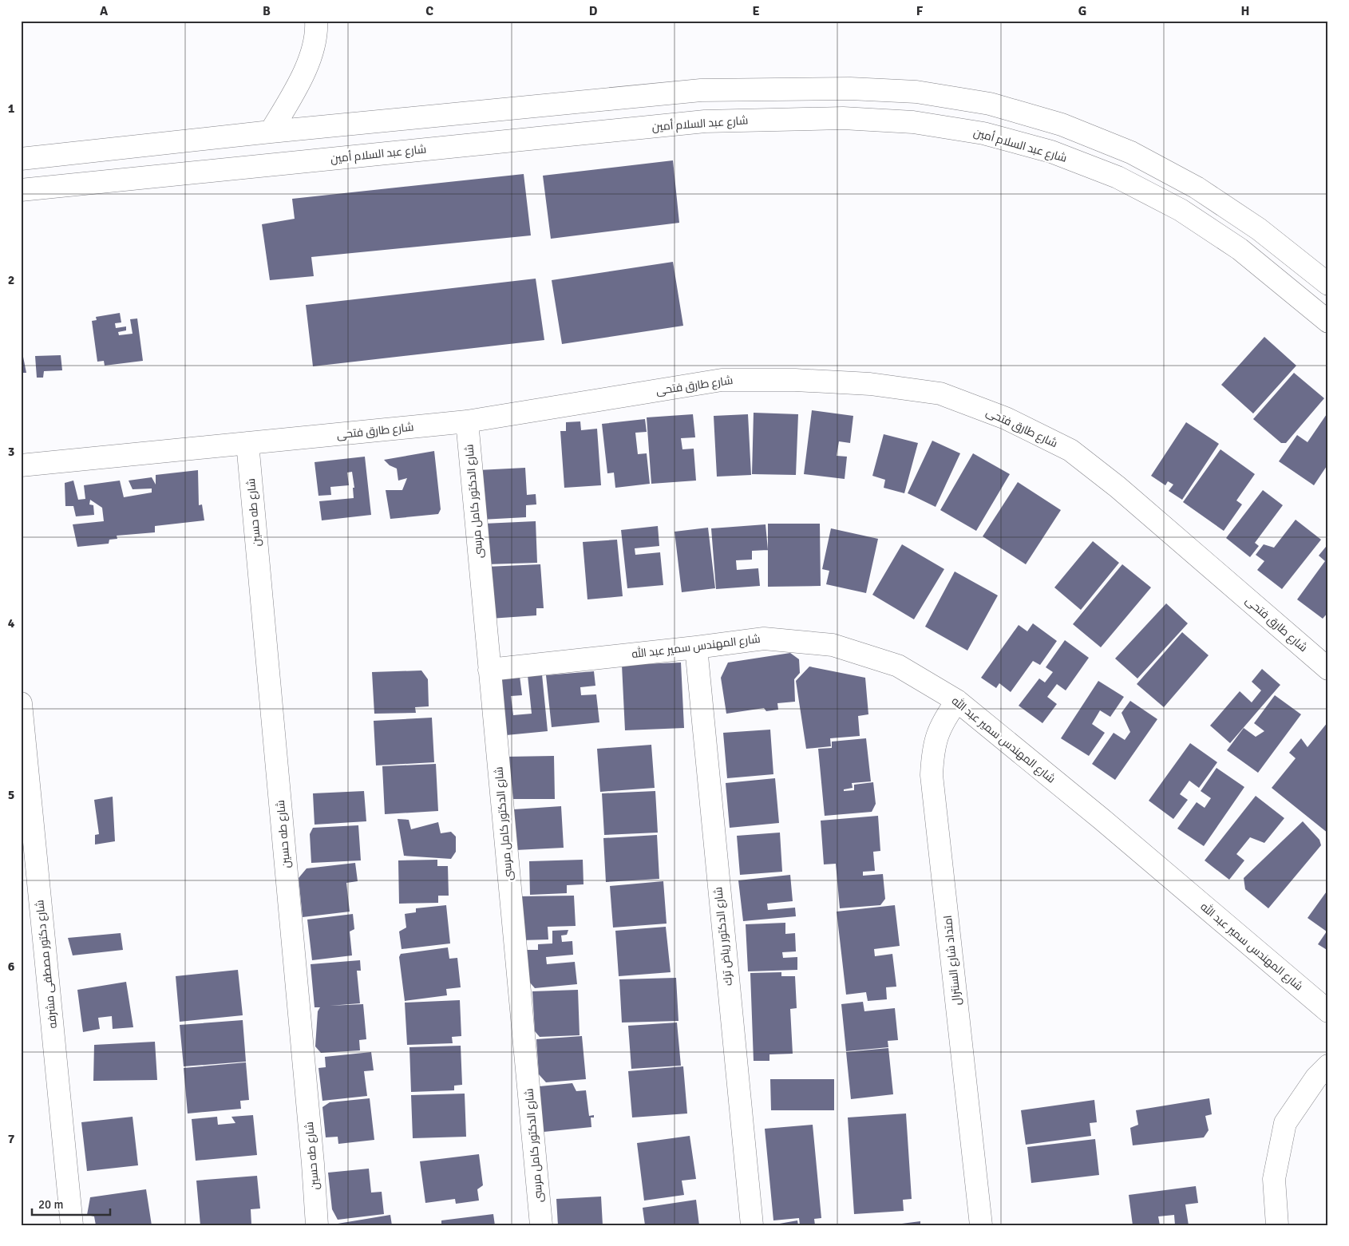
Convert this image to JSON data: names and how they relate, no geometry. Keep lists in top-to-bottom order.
{
  "streets": {
    "street": [
      "شارع عبد السلام أمين",
      "شارع طارق فتحى",
      "شارع الدكتور كامل مرسى",
      "شارع طه حسين",
      "شارع المهندس سمير عبد الله",
      "شارع الدكتور رياض ترك",
      "امتداد شارع السنترال",
      "شارع دكتور مصطفى مشرفه"
    ]
  },
  "crossings": [
    ["شارع طارق فتحى", "شارع الدكتور كامل مرسى"],
    ["شارع طارق فتحى", "شارع طه حسين"],
    ["شارع الدكتور كامل مرسى", "شارع المهندس سمير عبد الله"],
    ["شارع المهندس سمير عبد الله", "شارع الدكتور رياض ترك"],
    ["شارع المهندس سمير عبد الله", "امتداد شارع السنترال"]
  ],
  "scale_bar": "20 m",
  "grid": {
    "columns": [
      "A",
      "B",
      "C",
      "D",
      "E",
      "F",
      "G",
      "H"
    ],
    "rows": [
      "1",
      "2",
      "3",
      "4",
      "5",
      "6",
      "7"
    ]
  }
}
